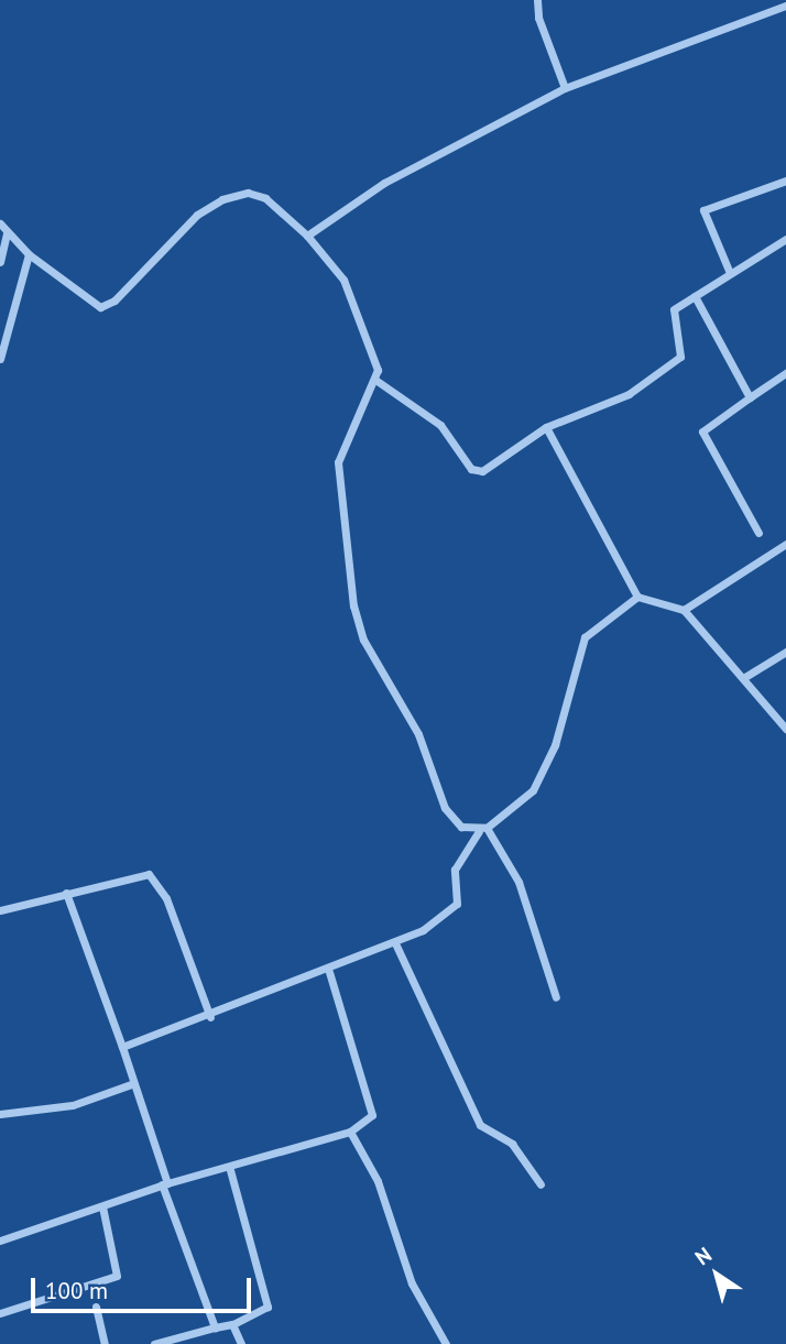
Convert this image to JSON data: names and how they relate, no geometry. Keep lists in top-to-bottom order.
{
  "scale_bar": "100 m",
  "north": "top left"
}
